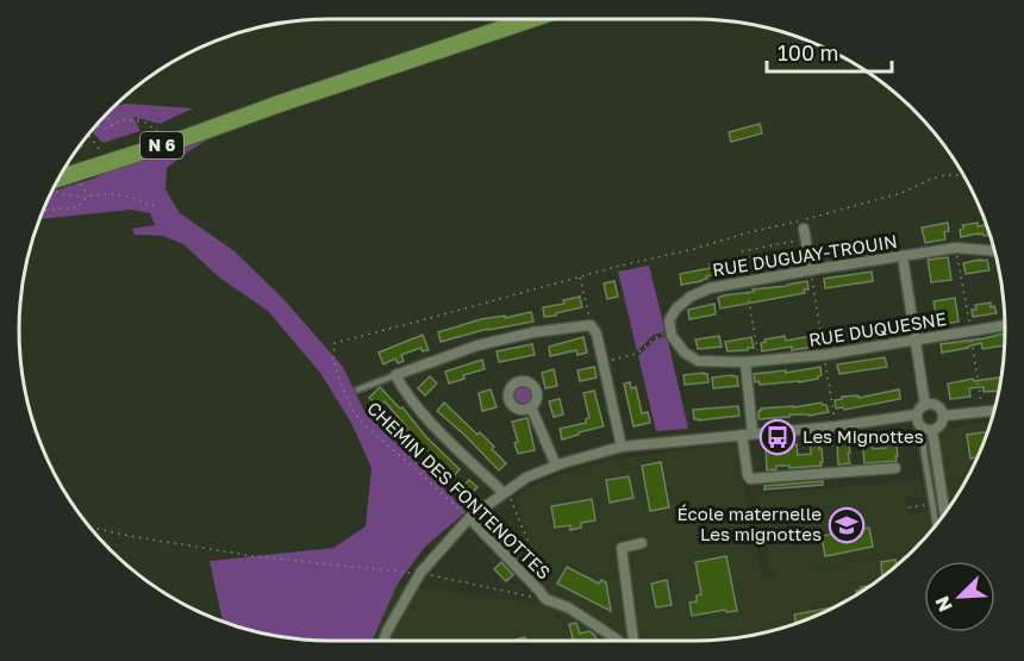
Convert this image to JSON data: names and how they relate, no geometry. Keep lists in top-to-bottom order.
{
  "streets": {
    "main road": ["N 6"],
    "street": ["RUE DUGUAY-TROUIN", "RUE DUQUESNE", "CHEMIN DES FONTENOTTES"]
  },
  "places": {
    "bus stop": ["Les Mignottes"],
    "school or university": ["École maternelle Les mignottes"]
  },
  "scale_bar": "100 m",
  "north": "bottom left"
}
